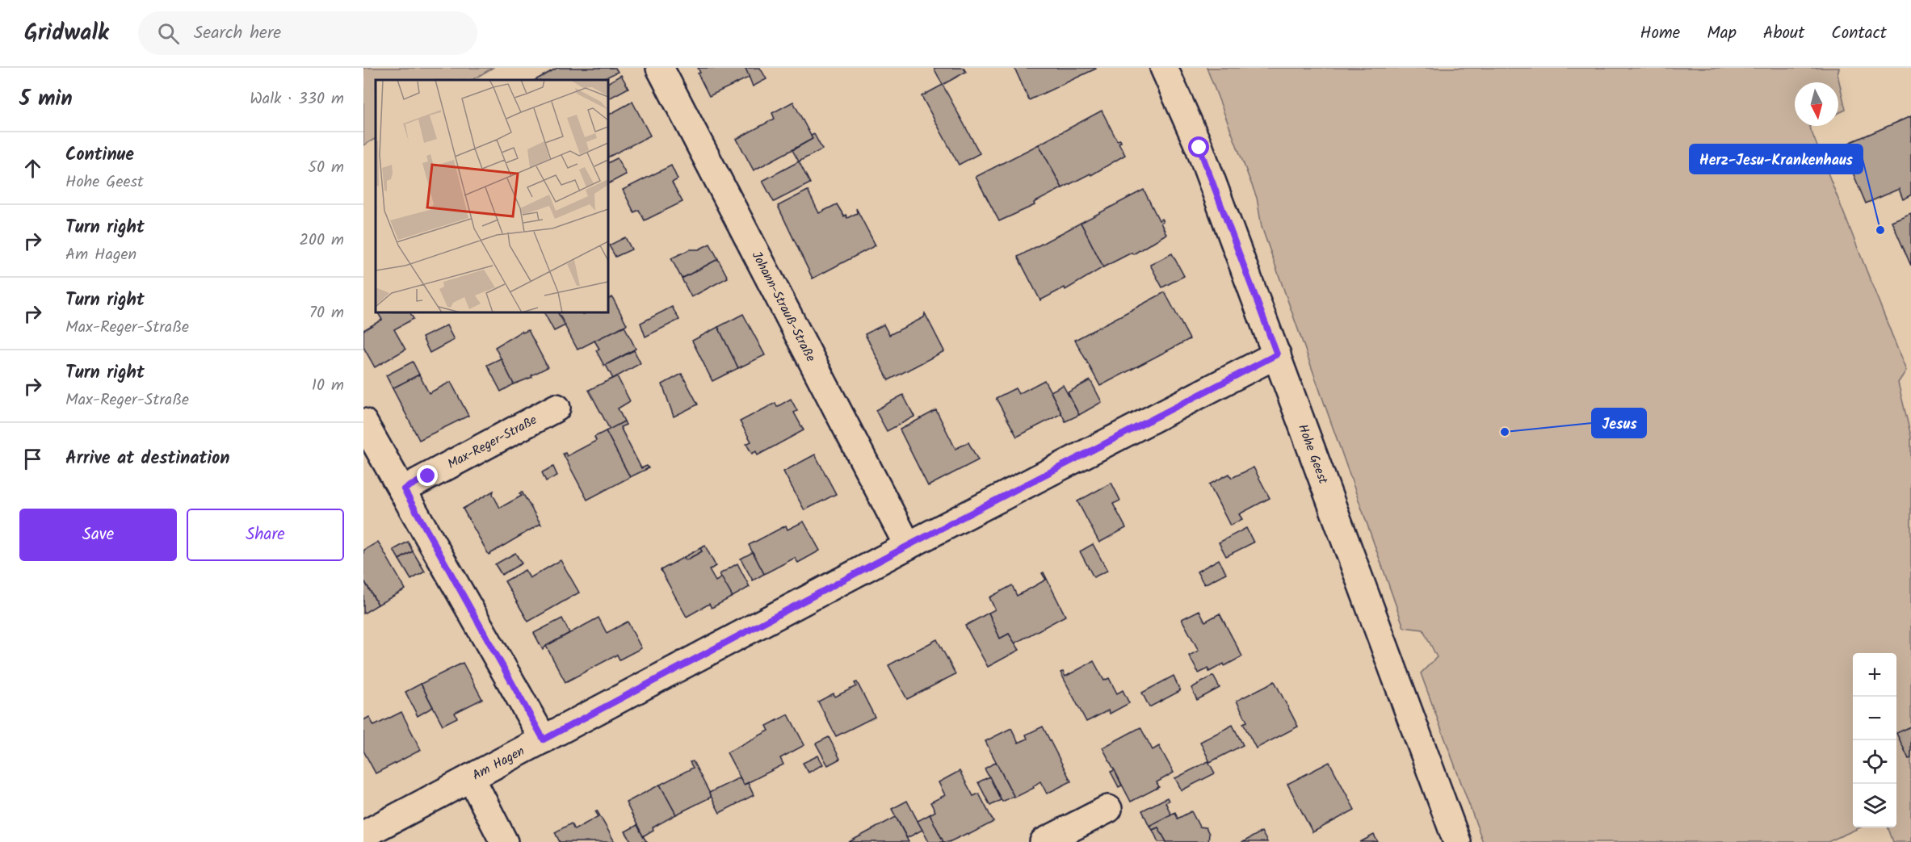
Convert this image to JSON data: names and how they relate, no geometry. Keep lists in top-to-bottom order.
{
  "streets": {
    "street": [
      "Johann-Strauß-Straße",
      "Max-Reger-Straße",
      "Hohe Geest",
      "Am Hagen"
    ]
  },
  "crossings": [
    ["Johann-Strauß-Straße", "Am Hagen"],
    ["Hohe Geest", "Am Hagen"]
  ],
  "places": ["Herz-Jesu-Krankenhaus", "Jesus"],
  "north": "bottom",
  "page": {
    "header": "Gridwalk",
    "search": "Search here",
    "nav": [
      "Home",
      "Map",
      "About",
      "Contact"
    ],
    "heading": ["5 min", "Walk · 330 m"],
    "list": [
      ["Continue", "Hohe Geest", "50 m"],
      ["Turn right", "Am Hagen", "200 m"],
      ["Turn right", "Max-Reger-Straße", "70 m"],
      ["Turn right", "Max-Reger-Straße", "10 m"],
      "Arrive at destination"
    ],
    "buttons": ["Save", "Share"],
    "map_buttons": ["+", "−"]
  }
}
